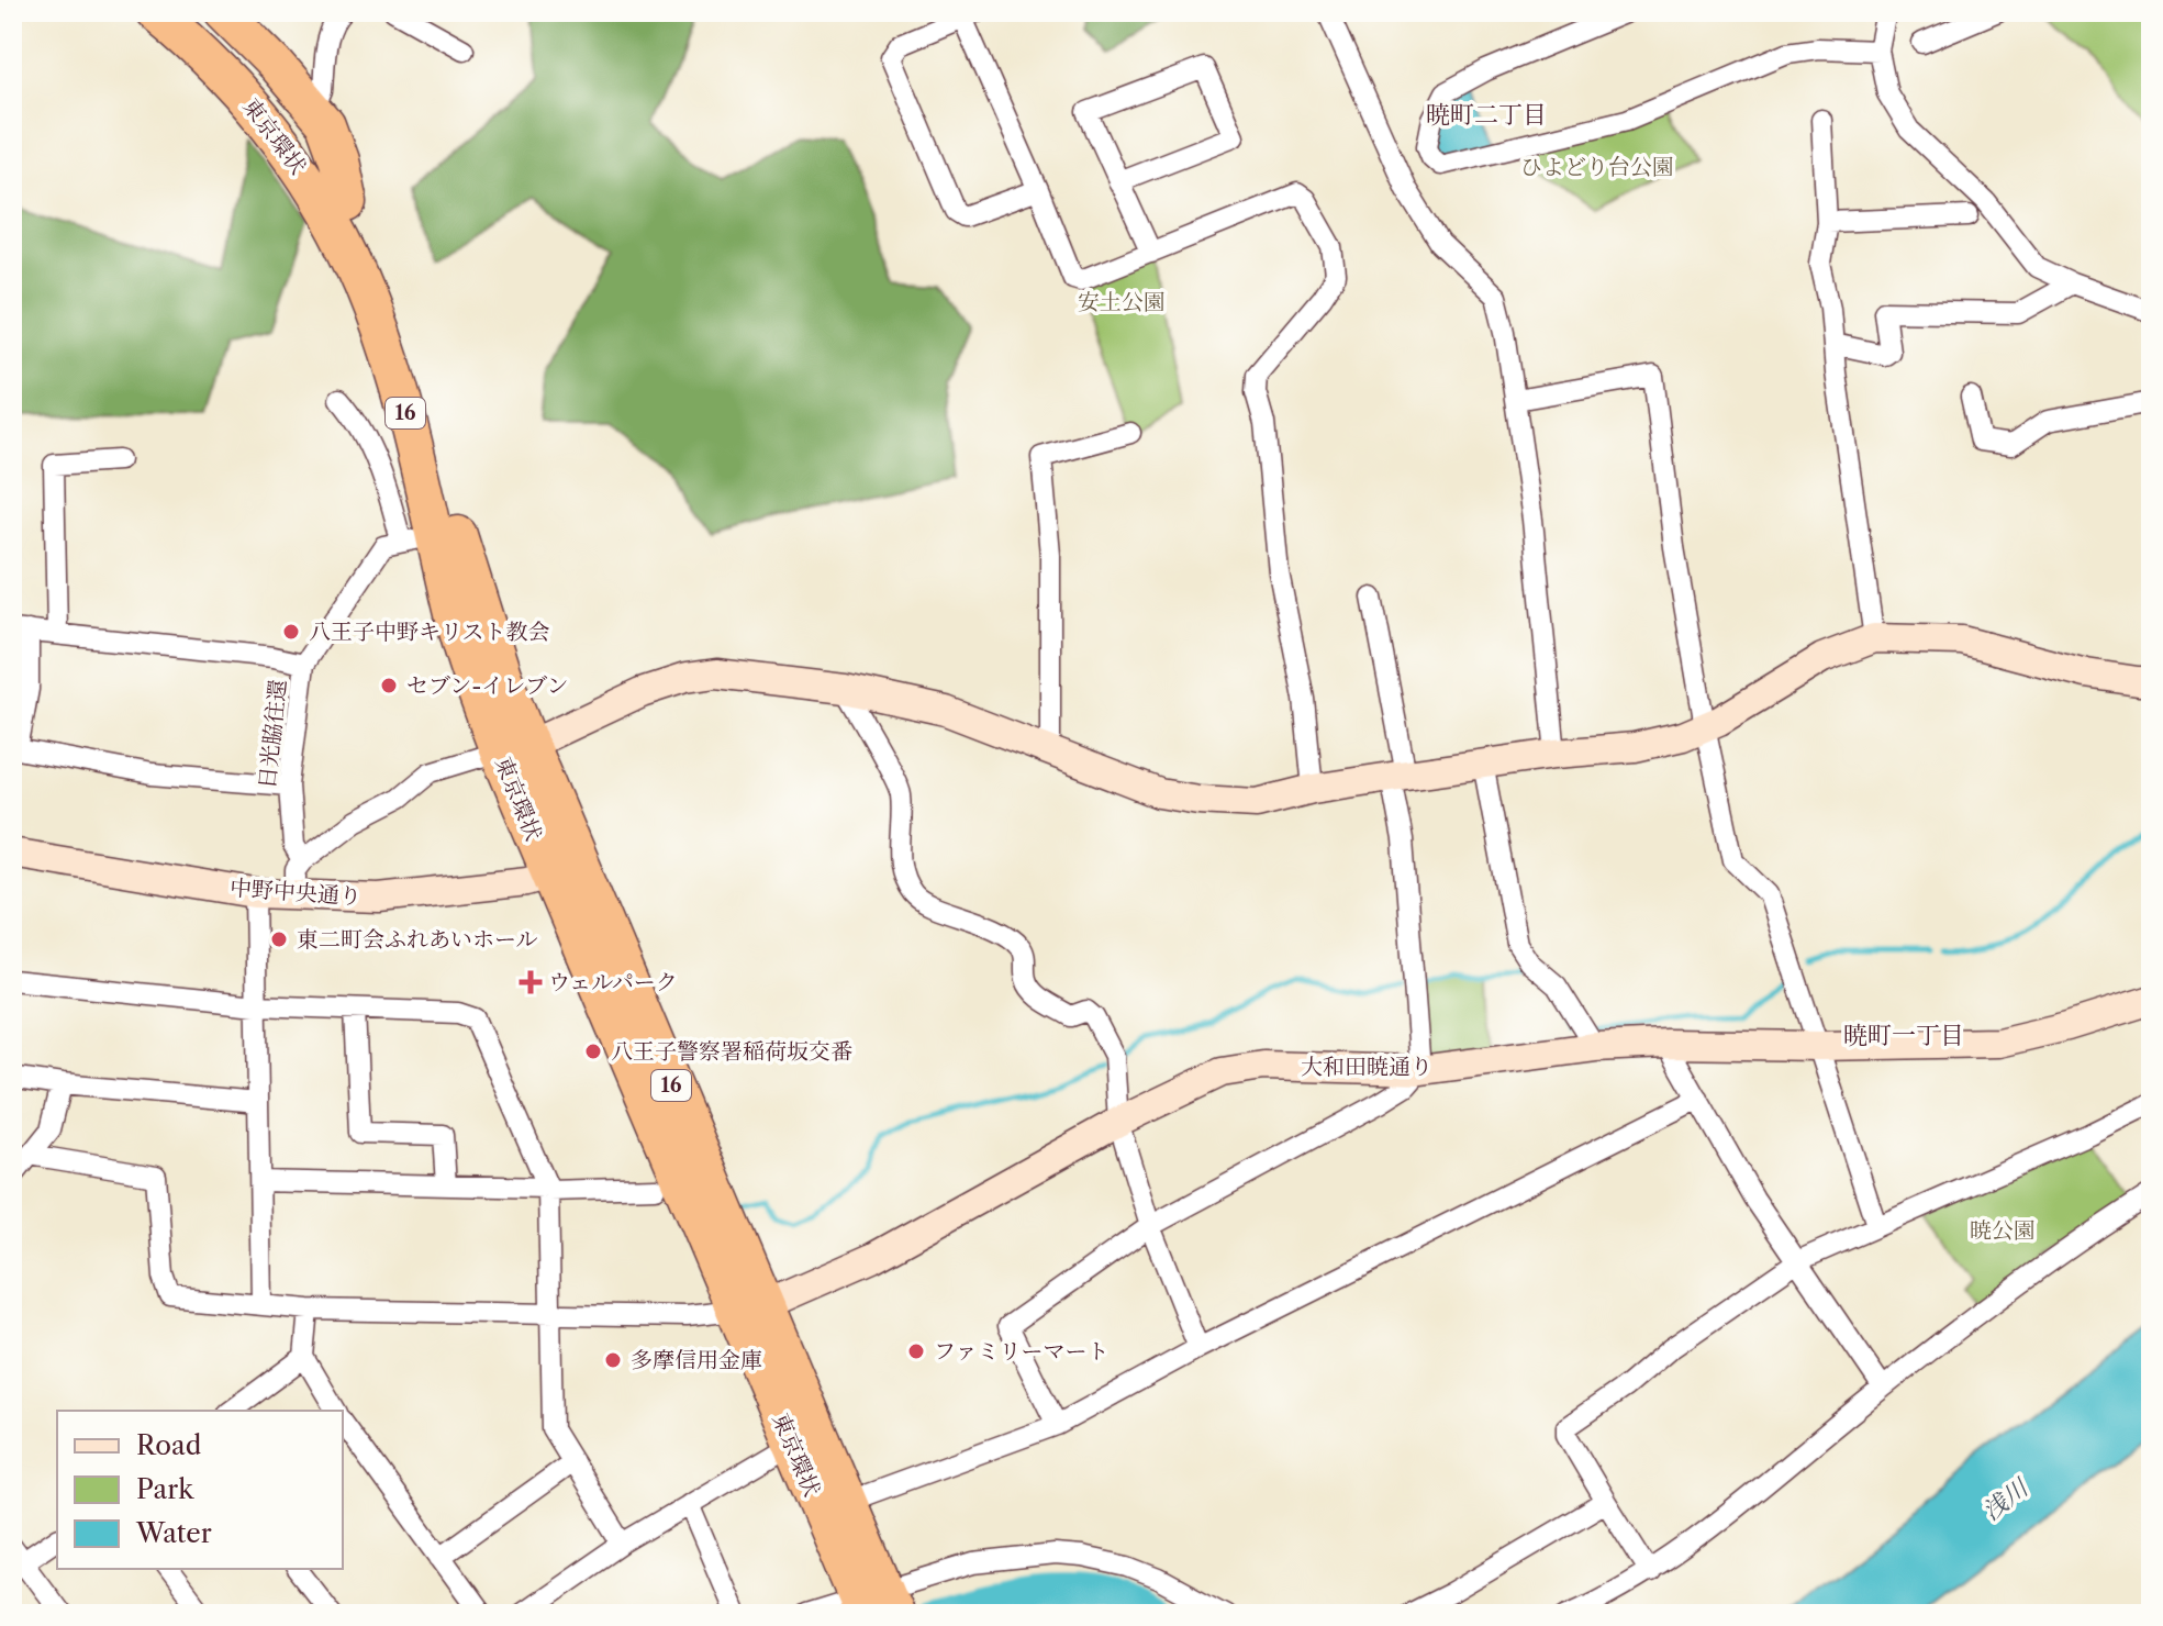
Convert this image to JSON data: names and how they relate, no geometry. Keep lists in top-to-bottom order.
{
  "streets": {
    "highway": ["東京環状", "16"],
    "street": ["日光脇往還", "中野中央通り", "大和田暁通り"]
  },
  "crossings": [
    ["東京環状", "日光脇往還"],
    ["東京環状", "中野中央通り"],
    ["東京環状", "大和田暁通り"],
    ["日光脇往還", "中野中央通り"]
  ],
  "districts": ["暁町二丁目", "暁町一丁目"],
  "water": ["浅川"],
  "parks": ["ひよどり台公園", "安土公園", "暁公園"],
  "places": {
    "other": [
      "八王子中野キリスト教会",
      "セブン-イレブン",
      "東二町会ふれあいホール",
      "八王子警察署稲荷坂交番",
      "ファミリーマート",
      "多摩信用金庫"
    ],
    "health": ["ウェルパーク"]
  },
  "legend": ["Road", "Park", "Water"]
}
